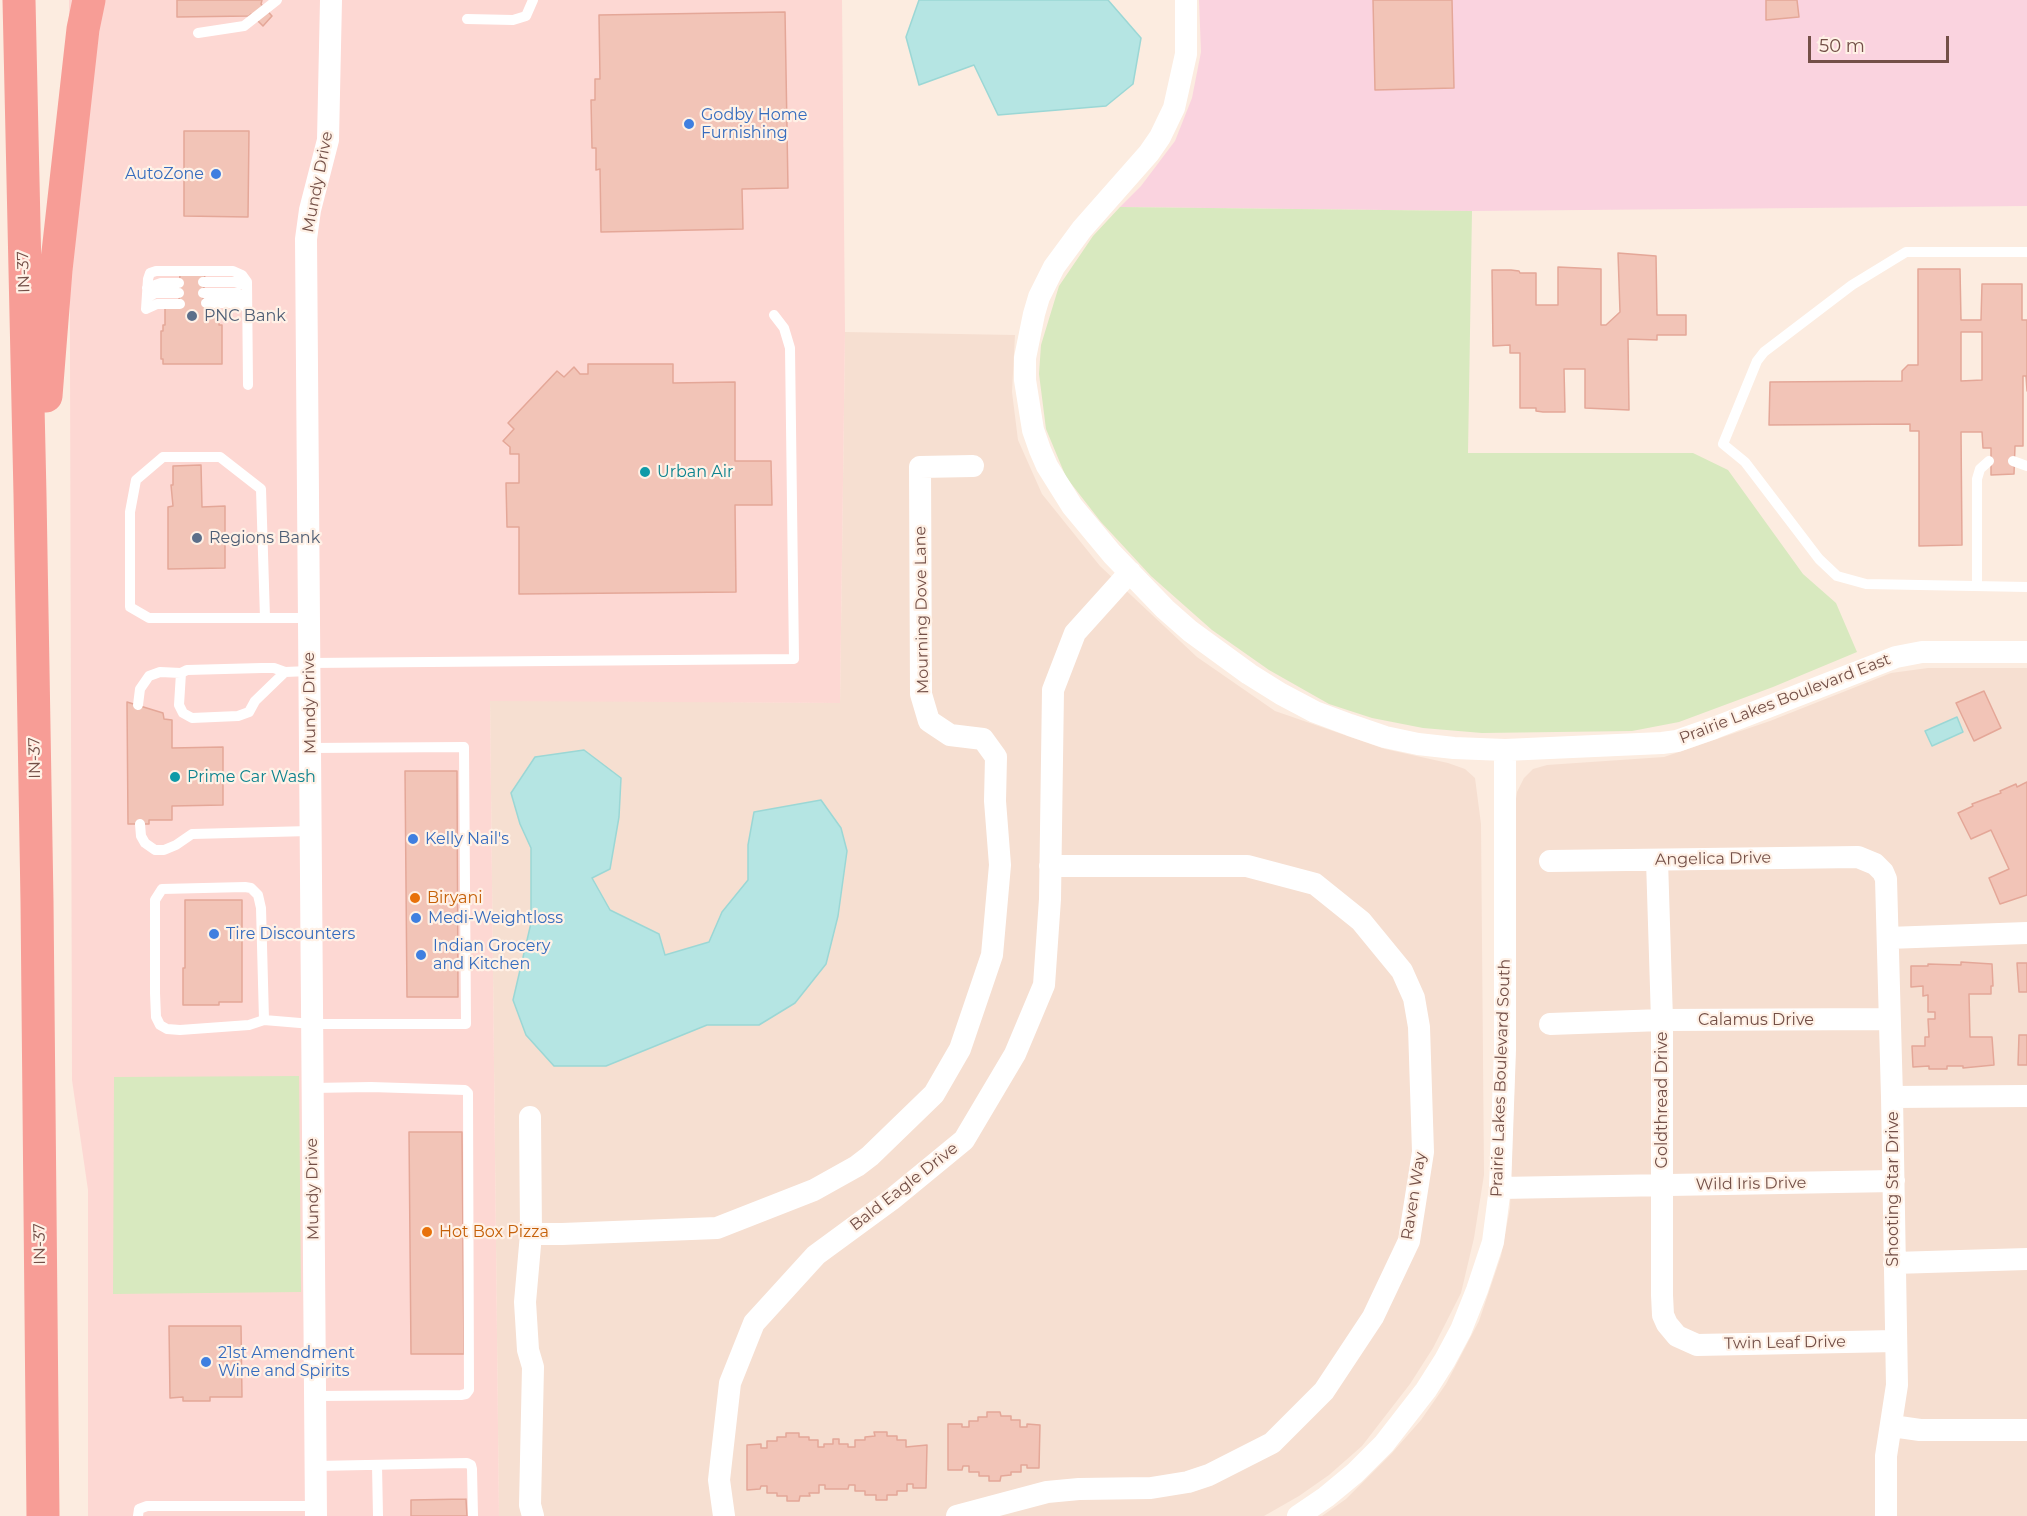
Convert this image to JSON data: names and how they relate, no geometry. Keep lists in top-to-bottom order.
{
  "streets": {
    "highway": ["IN-37"],
    "street": [
      "Mundy Drive",
      "Mourning Dove Lane",
      "Prairie Lakes Boulevard East",
      "Angelica Drive",
      "Calamus Drive",
      "Prairie Lakes Boulevard South",
      "Goldthread Drive",
      "Wild Iris Drive",
      "Bald Eagle Drive",
      "Shooting Star Drive",
      "Raven Way",
      "Twin Leaf Drive"
    ]
  },
  "crossings": [
    ["Prairie Lakes Boulevard East", "Prairie Lakes Boulevard South"],
    ["Prairie Lakes Boulevard East", "Bald Eagle Drive"],
    ["Angelica Drive", "Goldthread Drive"],
    ["Angelica Drive", "Shooting Star Drive"],
    ["Calamus Drive", "Goldthread Drive"],
    ["Calamus Drive", "Shooting Star Drive"],
    ["Prairie Lakes Boulevard South", "Wild Iris Drive"],
    ["Goldthread Drive", "Wild Iris Drive"],
    ["Goldthread Drive", "Twin Leaf Drive"],
    ["Wild Iris Drive", "Shooting Star Drive"],
    ["Bald Eagle Drive", "Raven Way"],
    ["Shooting Star Drive", "Twin Leaf Drive"]
  ],
  "places": [
    "Godby Home Furnishing",
    "AutoZone",
    "PNC Bank",
    "Urban Air",
    "Regions Bank",
    "Prime Car Wash",
    "Kelly Nail's",
    "Biryani",
    "Medi-Weightloss",
    "Tire Discounters",
    "Indian Grocery and Kitchen",
    "Hot Box Pizza",
    "21st Amendment Wine and Spirits"
  ],
  "scale_bar": "50 m"
}
